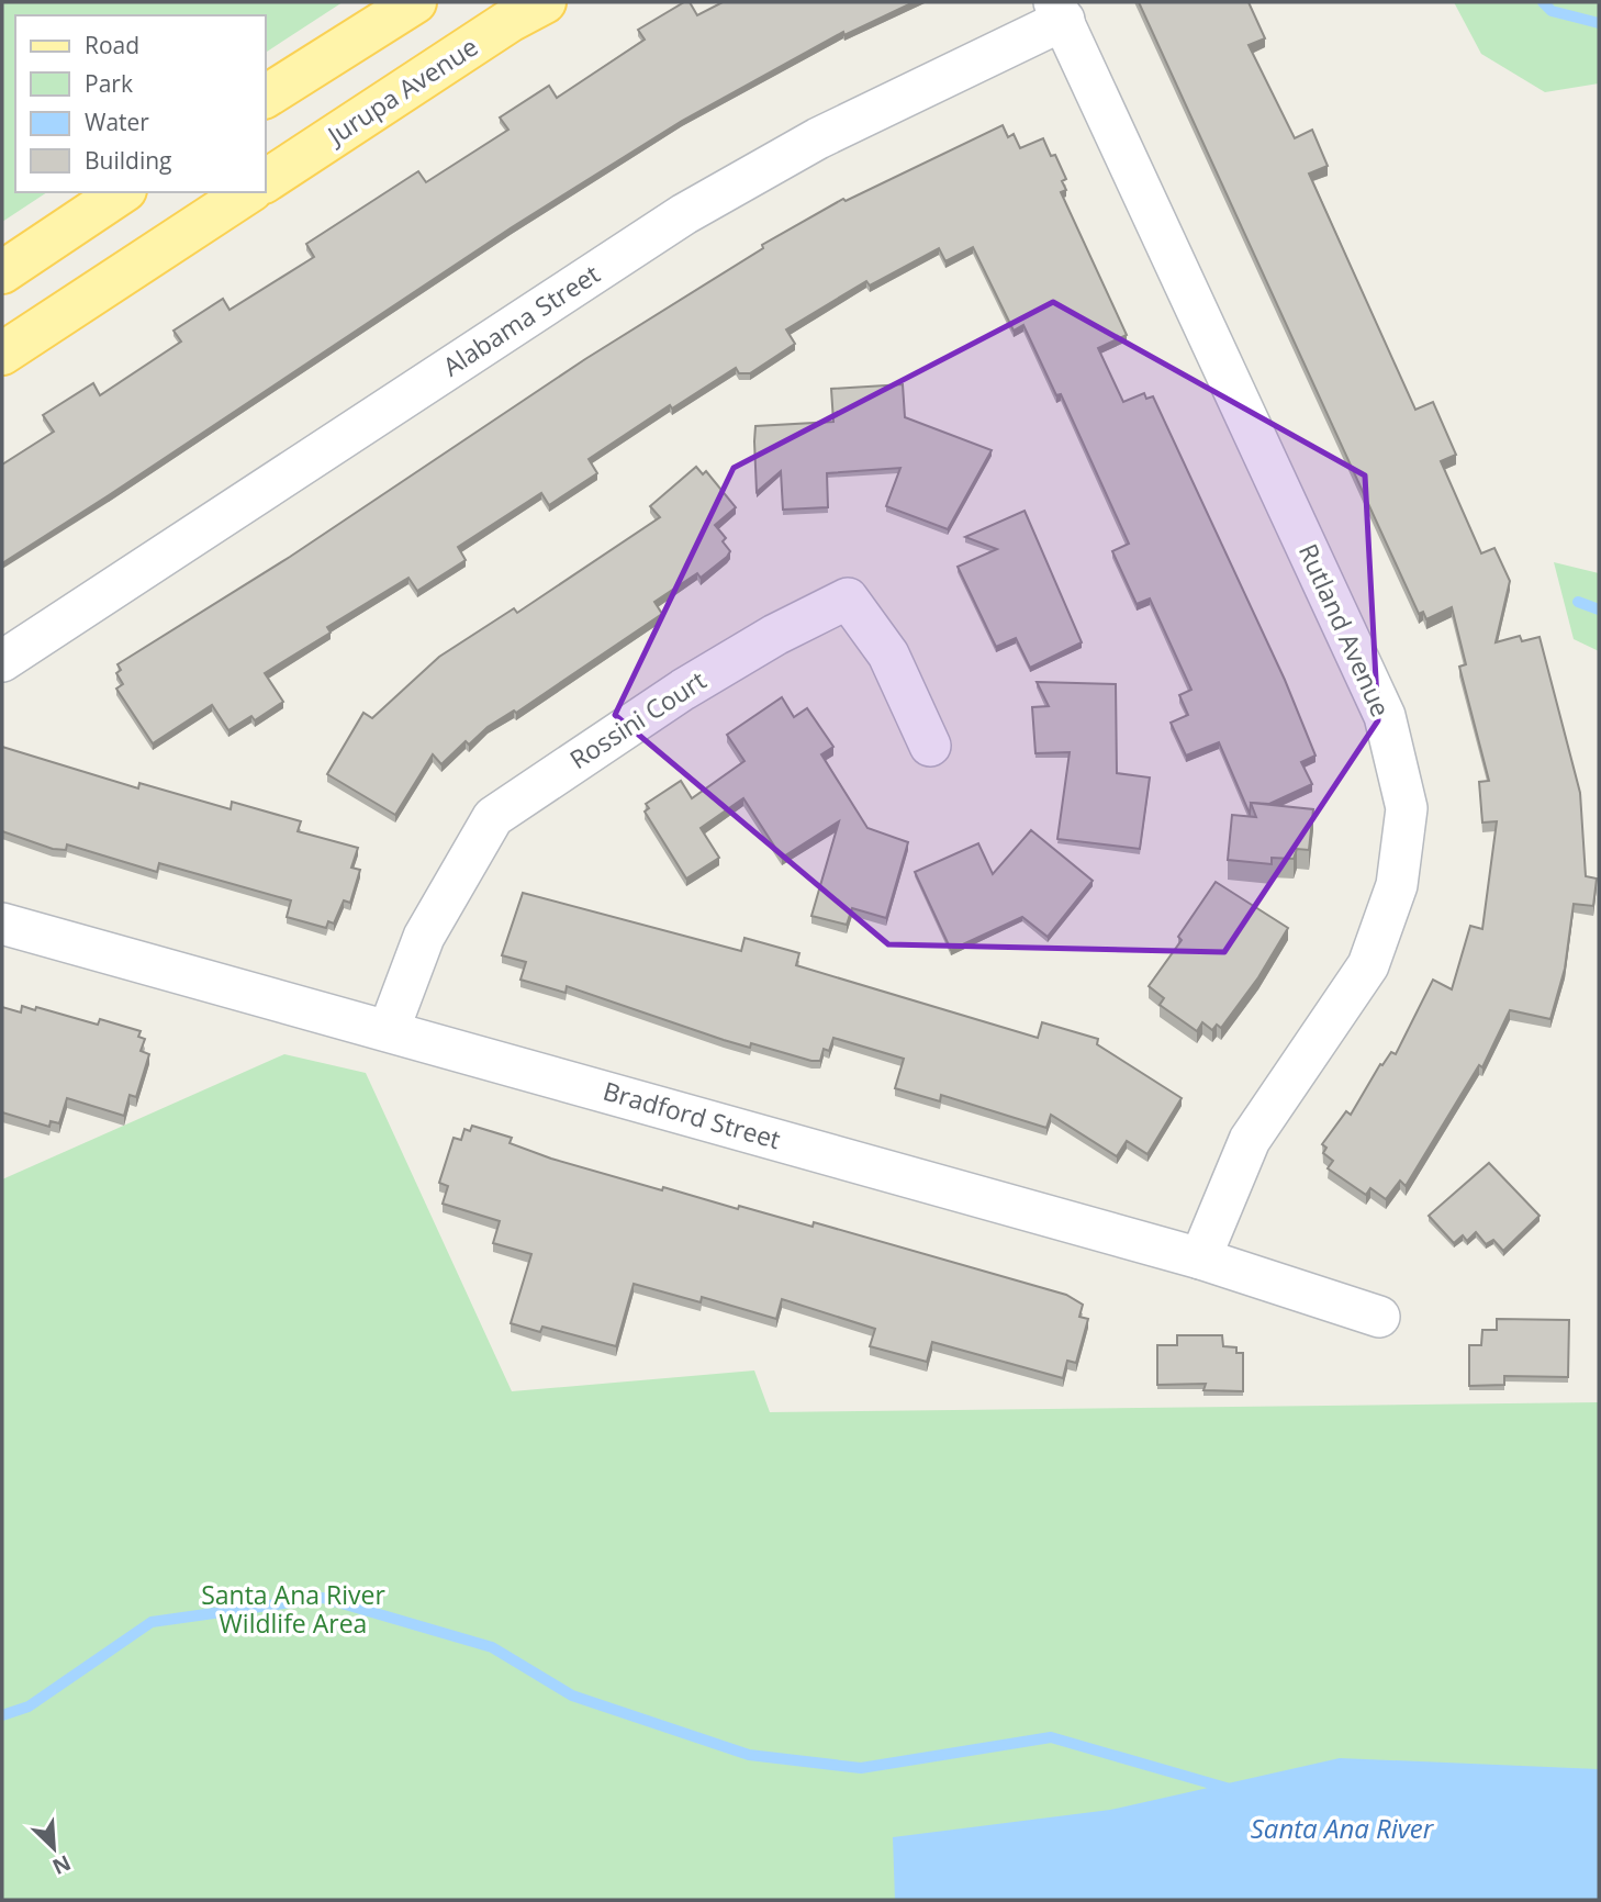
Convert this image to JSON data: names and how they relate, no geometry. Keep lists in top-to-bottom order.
{
  "streets": {
    "main road": ["Jurupa Avenue"],
    "street": [
      "Alabama Street",
      "Rutland Avenue",
      "Rossini Court",
      "Bradford Street"
    ]
  },
  "crossings": [
    ["Alabama Street", "Rutland Avenue"],
    ["Rutland Avenue", "Bradford Street"],
    ["Rossini Court", "Bradford Street"]
  ],
  "water": ["Santa Ana River"],
  "parks": ["Santa Ana River Wildlife Area"],
  "legend": [
    "Road",
    "Park",
    "Water",
    "Building"
  ],
  "north": "bottom right"
}
